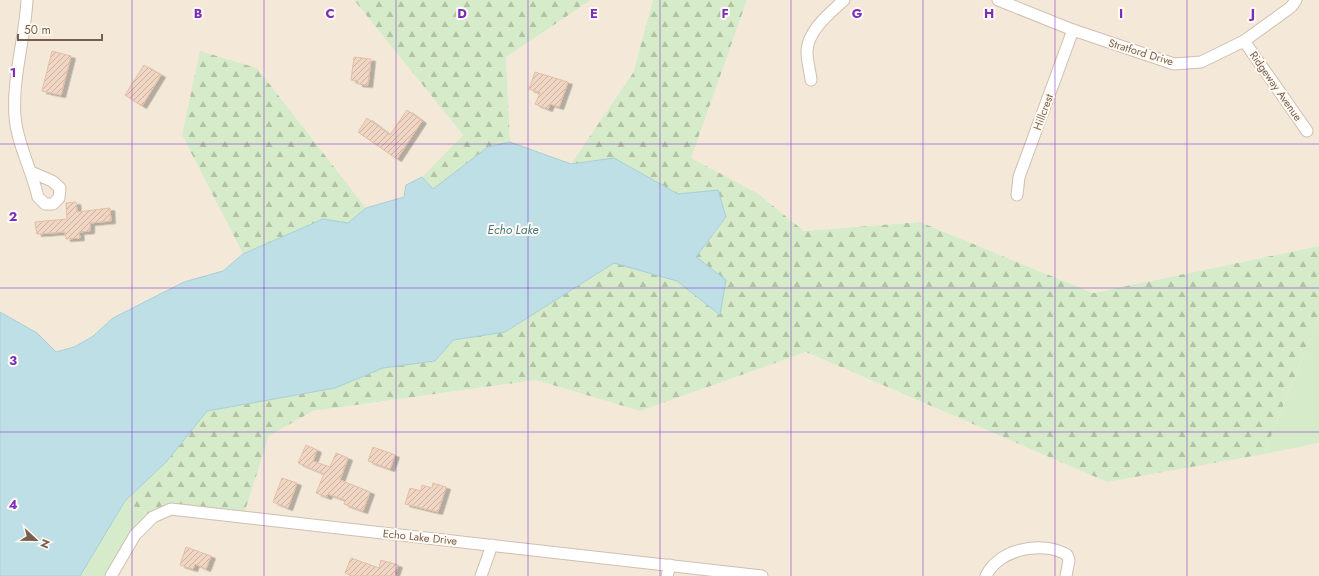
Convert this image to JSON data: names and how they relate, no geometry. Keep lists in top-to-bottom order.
{
  "streets": {
    "street": [
      "Stratford Drive",
      "Ridgeway Avenue",
      "Hillcrest",
      "Echo Lake Drive"
    ]
  },
  "crossings": [
    ["Stratford Drive", "Ridgeway Avenue"],
    ["Stratford Drive", "Hillcrest"]
  ],
  "water": ["Echo Lake"],
  "scale_bar": "50 m",
  "north": "right",
  "grid": {
    "columns": [
      "B",
      "C",
      "D",
      "E",
      "F",
      "G",
      "H",
      "I",
      "J"
    ],
    "rows": [
      "1",
      "2",
      "3",
      "4"
    ]
  }
}
